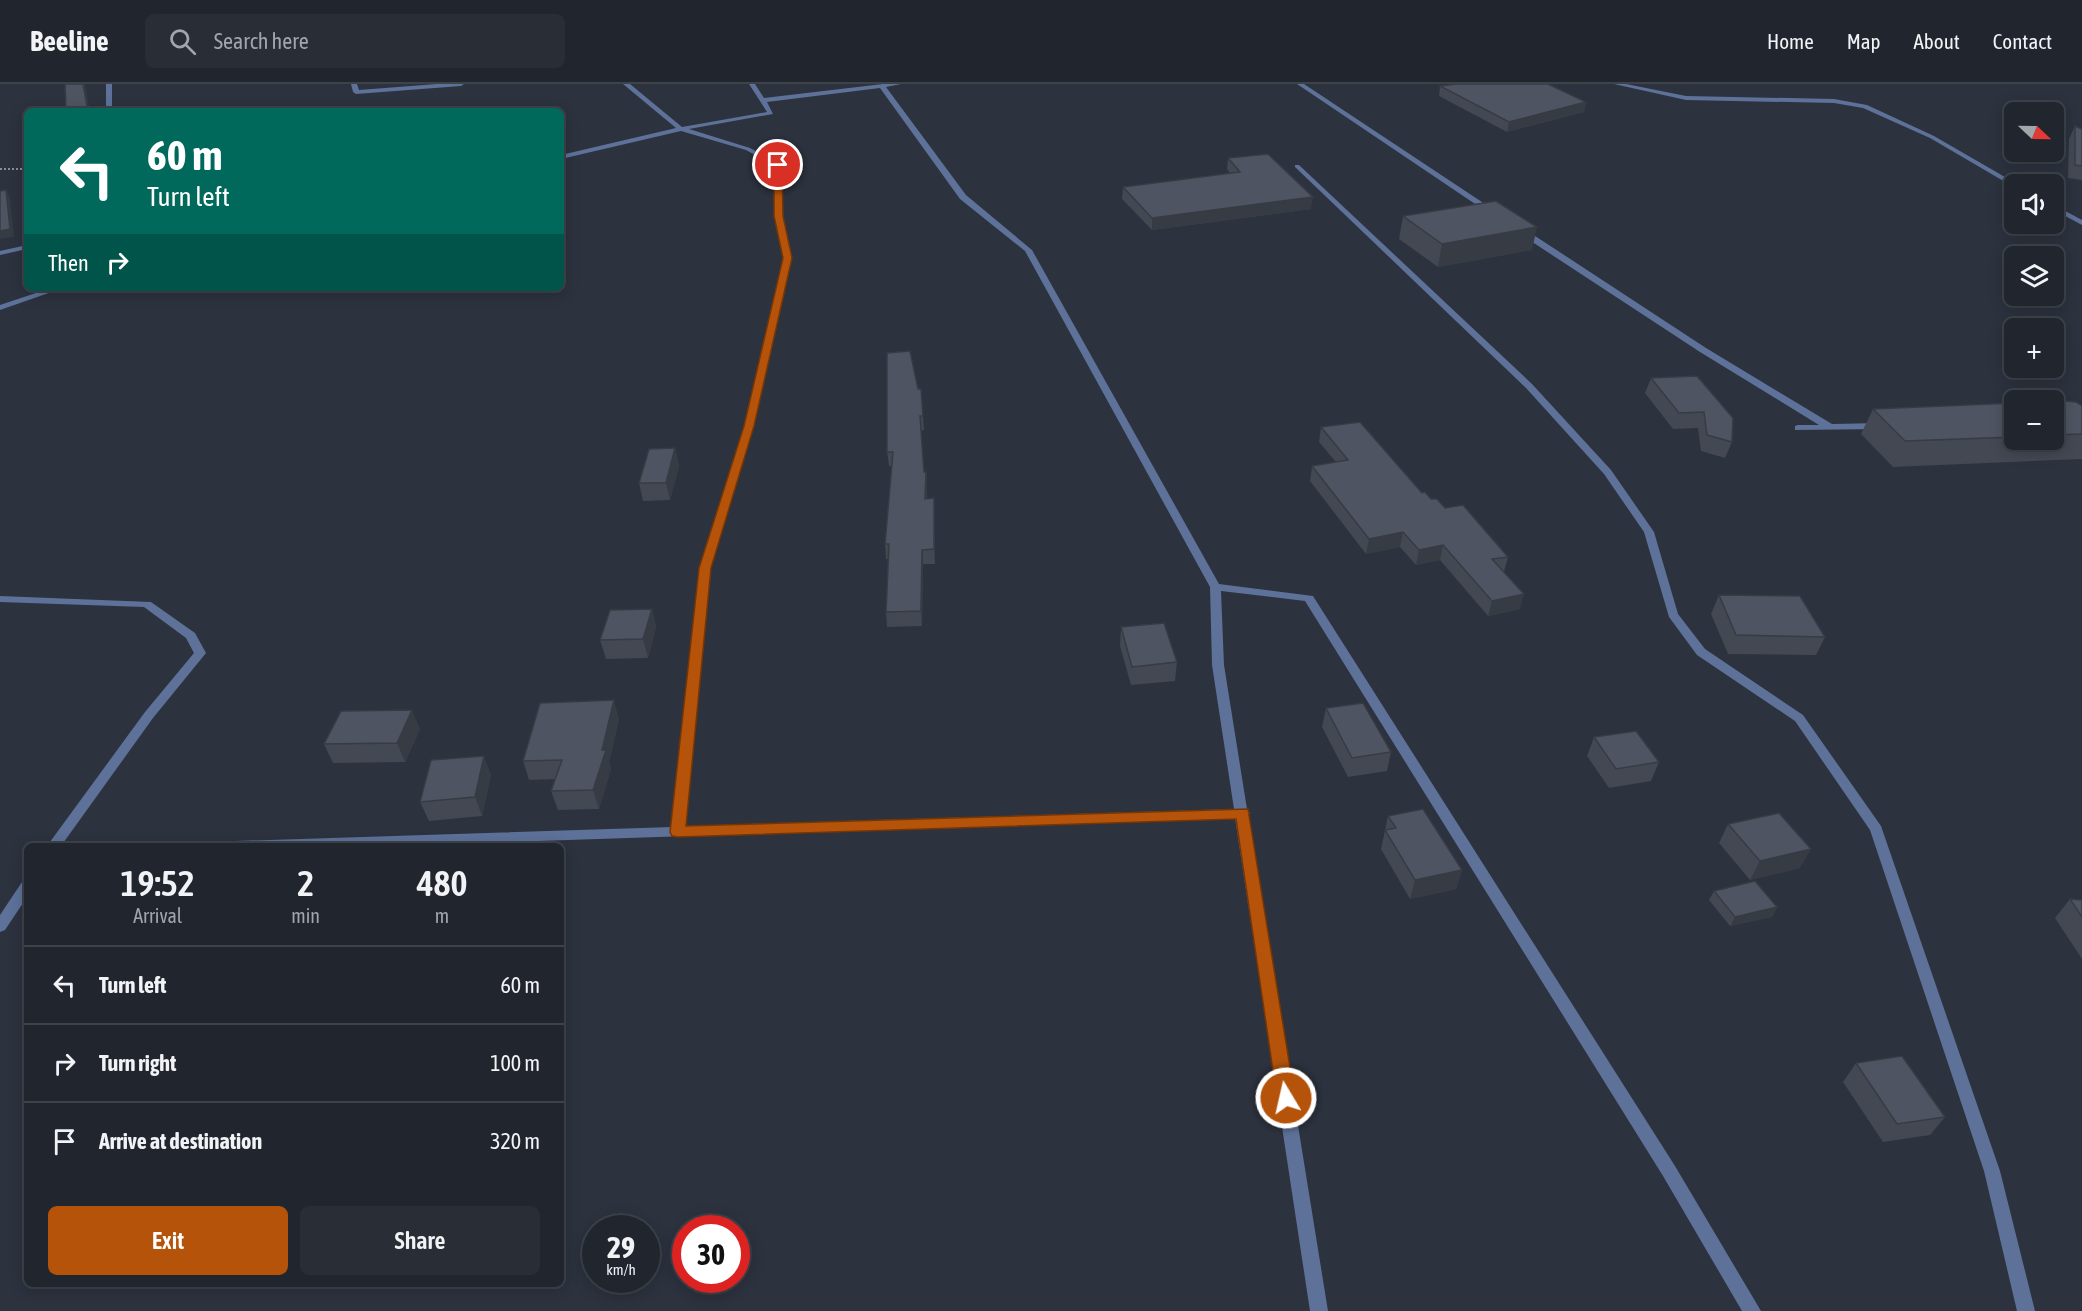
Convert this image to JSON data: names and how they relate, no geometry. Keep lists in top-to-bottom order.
{
  "north": "right",
  "page": {
    "header": "Beeline",
    "search": "Search here",
    "nav": [
      "Home",
      "Map",
      "About",
      "Contact"
    ],
    "map_buttons": ["+", "−"],
    "turn": ["60 m", "Turn left"],
    "then": "Then",
    "eta": [
      "19:52",
      "Arrival",
      "2",
      "min",
      "480",
      "m"
    ],
    "list": [
      {
        "name": "Turn left",
        "value": "60 m"
      },
      {
        "name": "Turn right",
        "value": "100 m"
      },
      {
        "name": "Arrive at destination",
        "value": "320 m"
      }
    ],
    "buttons": ["Exit", "Share"],
    "speed": "29 km/h",
    "limit": "30"
  }
}
